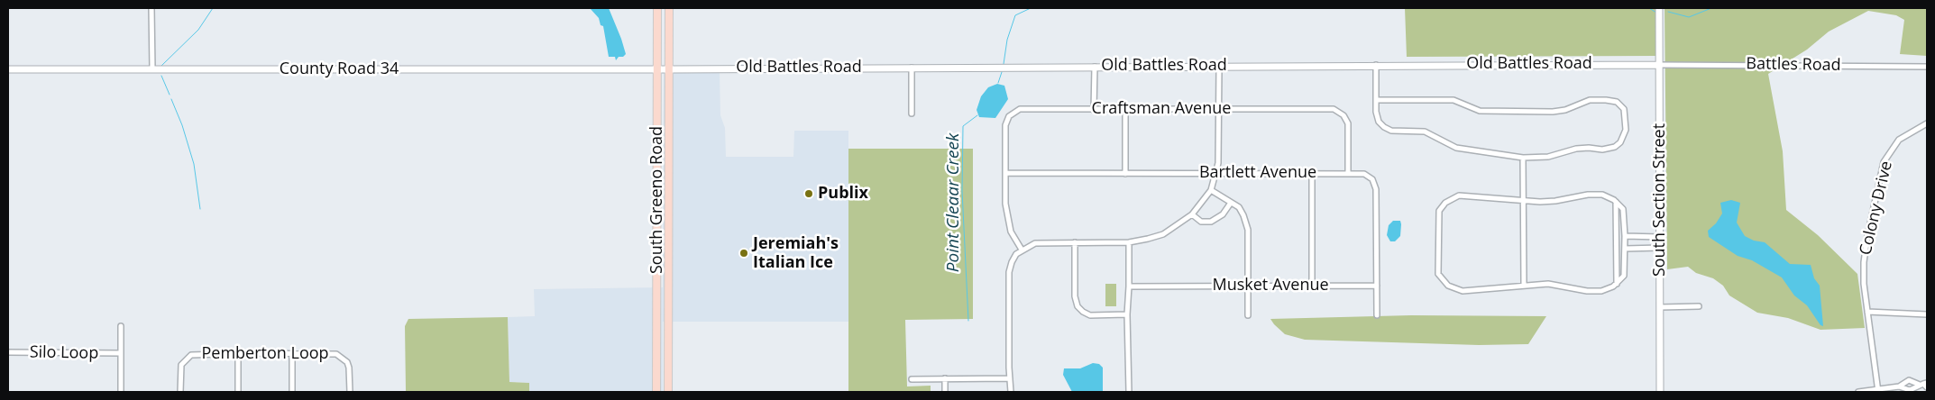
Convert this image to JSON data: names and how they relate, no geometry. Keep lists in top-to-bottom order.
{
  "streets": {
    "main road": ["South Greeno Road"],
    "street": [
      "Old Battles Road",
      "Battles Road",
      "County Road 34",
      "Craftsman Avenue",
      "Bartlett Avenue",
      "South Section Street",
      "Colony Drive",
      "Musket Avenue",
      "Silo Loop",
      "Pemberton Loop"
    ]
  },
  "crossings": [
    ["Old Battles Road", "Battles Road"],
    ["Old Battles Road", "County Road 34"],
    ["Old Battles Road", "South Greeno Road"],
    ["Old Battles Road", "South Section Street"],
    ["Battles Road", "South Section Street"],
    ["County Road 34", "South Greeno Road"],
    ["Craftsman Avenue", "Bartlett Avenue"],
    ["Bartlett Avenue", "Musket Avenue"]
  ],
  "water": ["Point Cleaar Creek"],
  "places": ["Publix", "Jeremiah's Italian Ice"]
}
